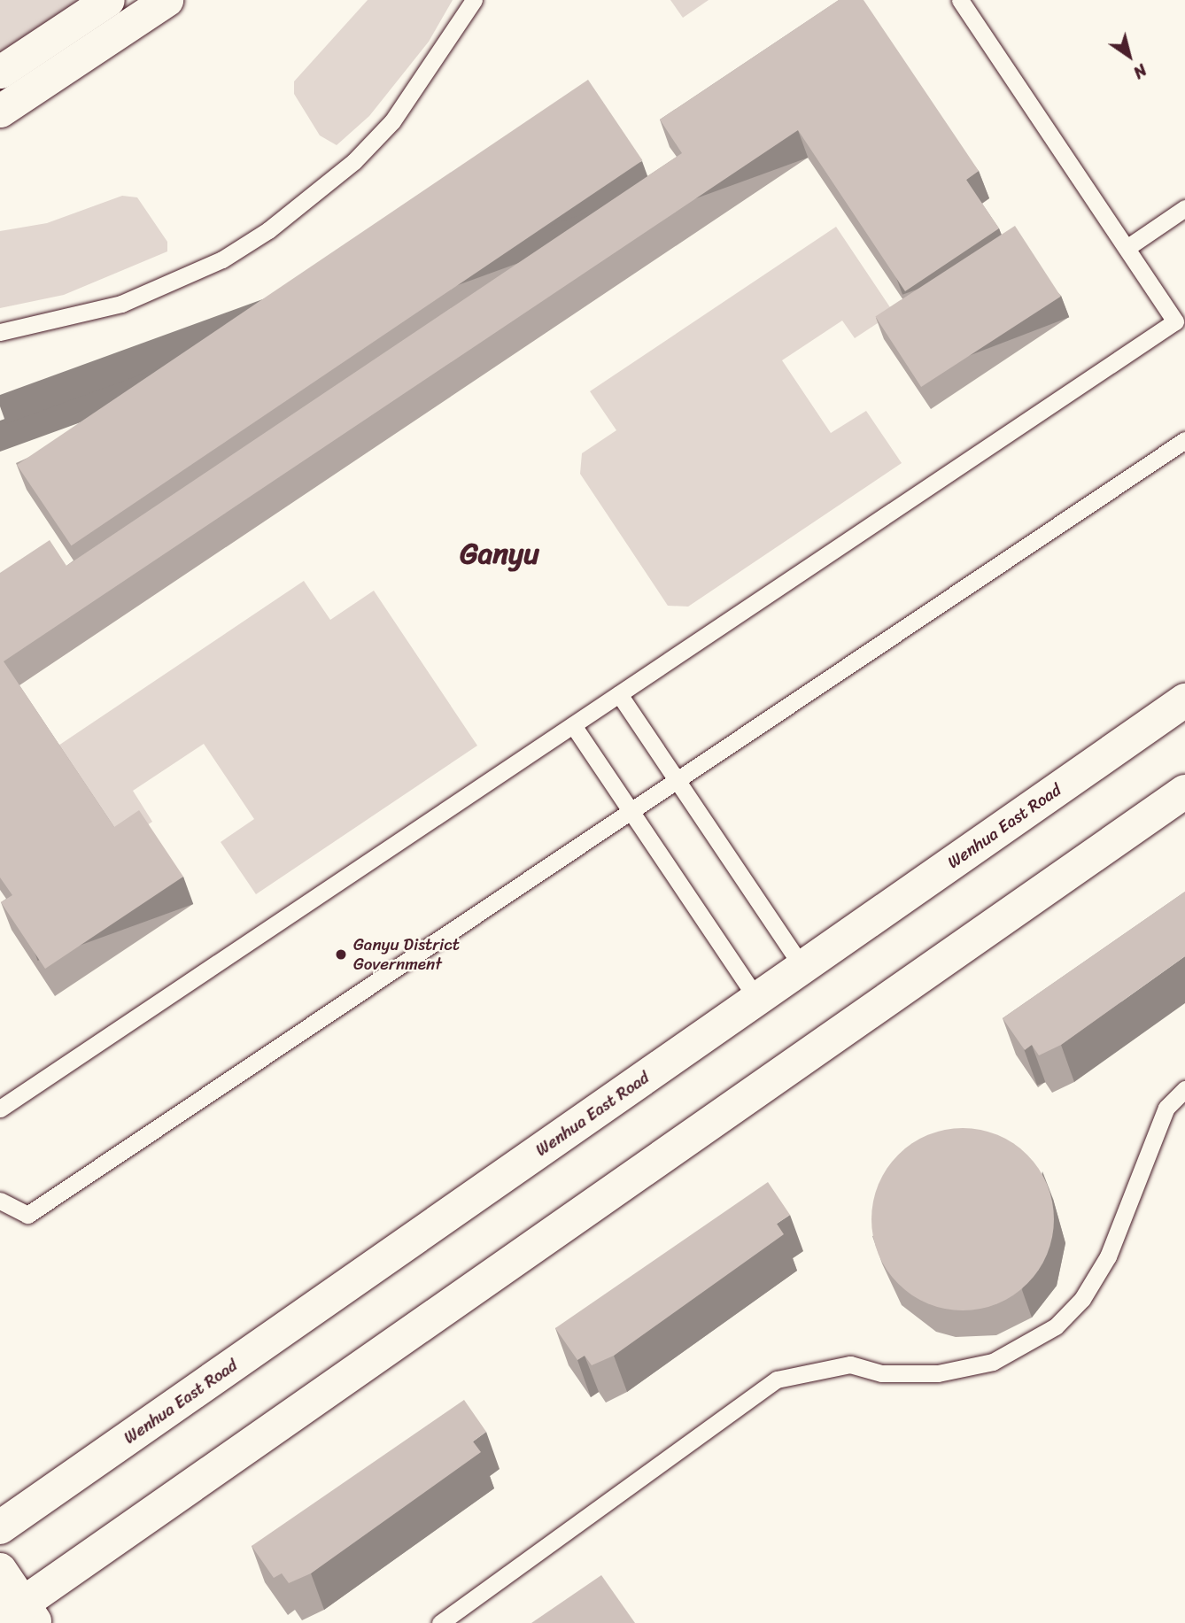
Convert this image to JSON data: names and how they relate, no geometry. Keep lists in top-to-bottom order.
{
  "streets": {
    "main road": ["Wenhua East Road"]
  },
  "districts": ["Ganyu"],
  "places": ["Ganyu District Government"],
  "north": "bottom right"
}
